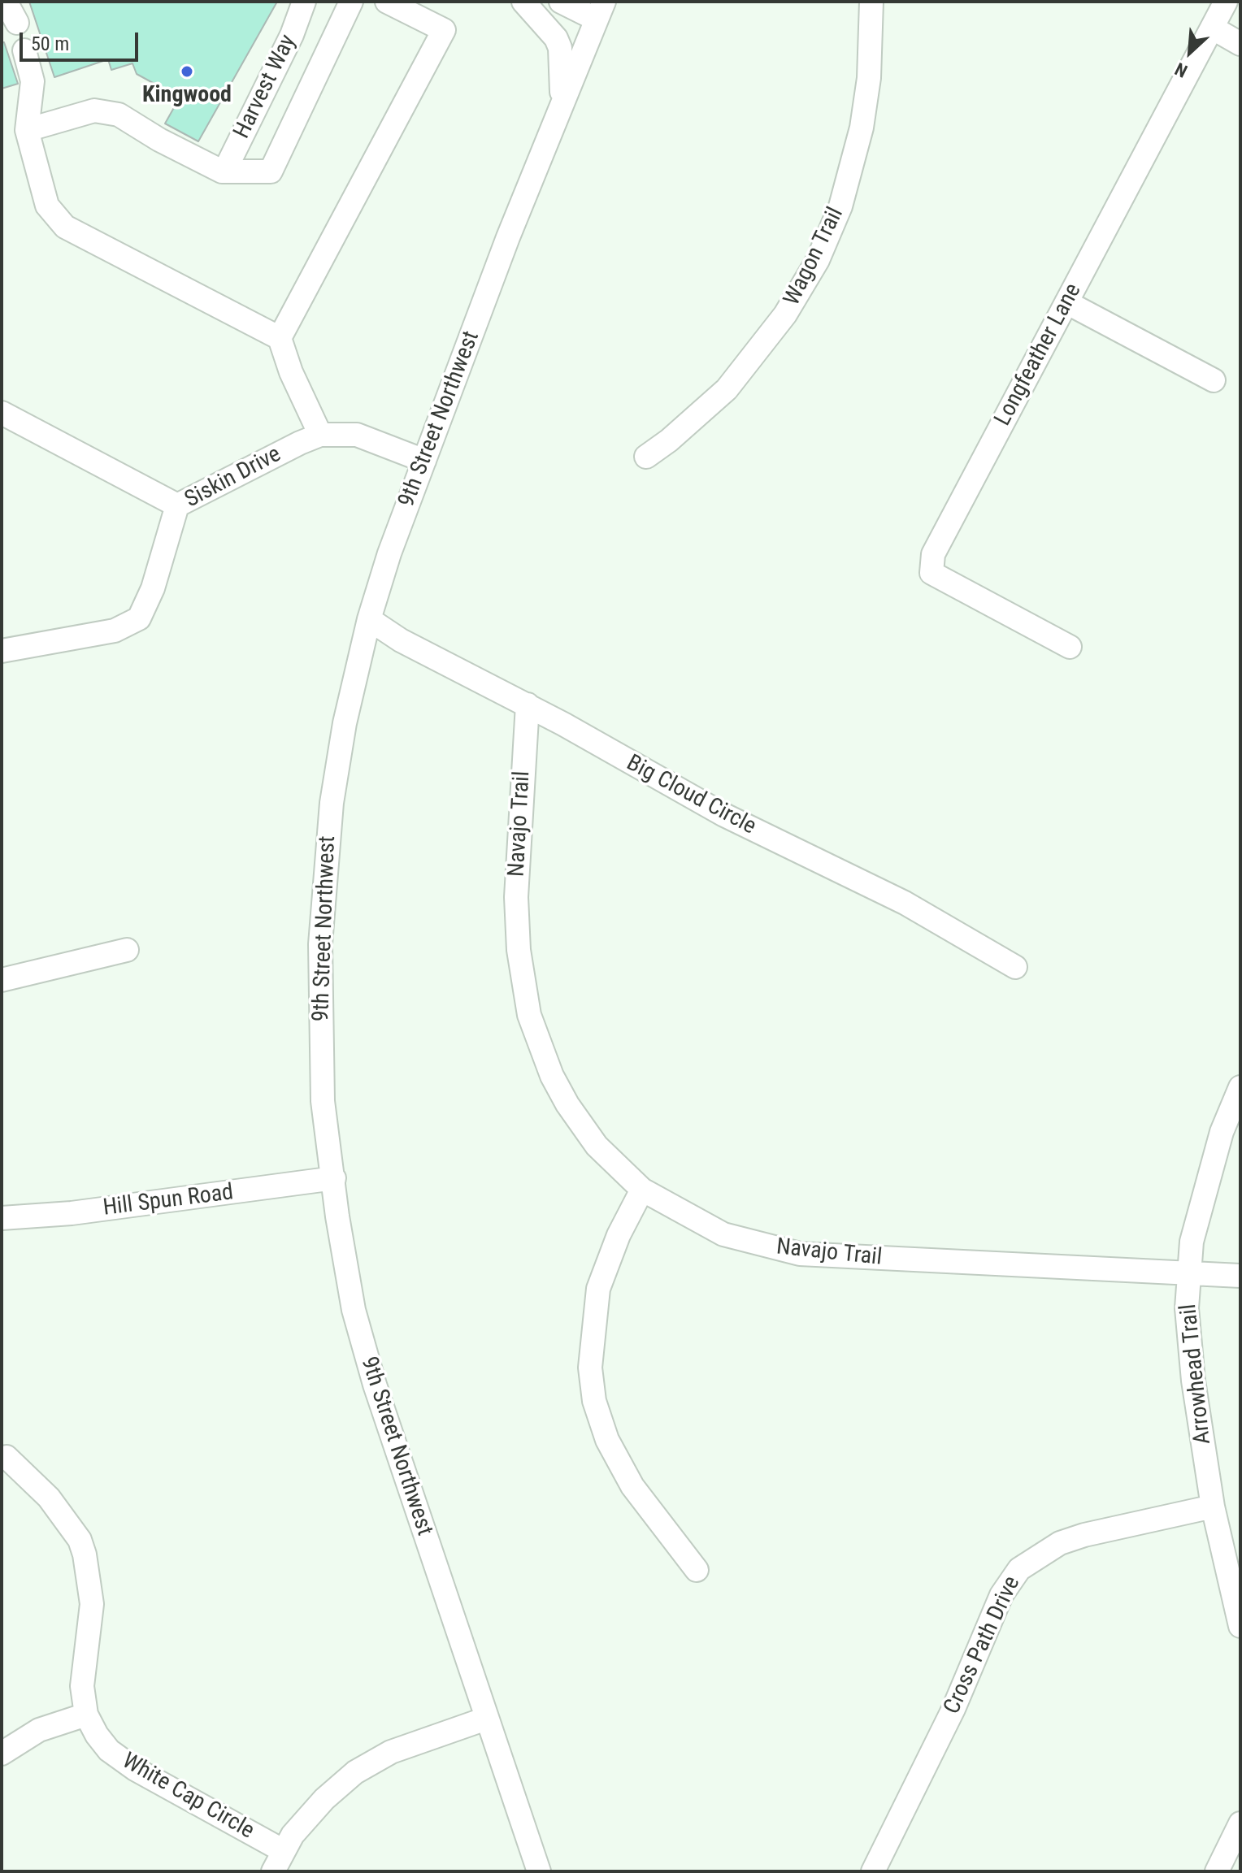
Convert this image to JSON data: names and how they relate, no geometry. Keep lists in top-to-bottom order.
{
  "streets": {
    "street": [
      "Harvest Way",
      "Wagon Trail",
      "Longfeather Lane",
      "9th Street Northwest",
      "Siskin Drive",
      "Big Cloud Circle",
      "Navajo Trail",
      "Hill Spun Road",
      "Arrowhead Trail",
      "Cross Path Drive",
      "White Cap Circle"
    ]
  },
  "crossings": [
    ["9th Street Northwest", "Siskin Drive"],
    ["9th Street Northwest", "Big Cloud Circle"],
    ["9th Street Northwest", "Hill Spun Road"],
    ["Big Cloud Circle", "Navajo Trail"],
    ["Navajo Trail", "Arrowhead Trail"],
    ["Arrowhead Trail", "Cross Path Drive"]
  ],
  "places": ["Kingwood"],
  "scale_bar": "50 m",
  "north": "bottom left"
}
